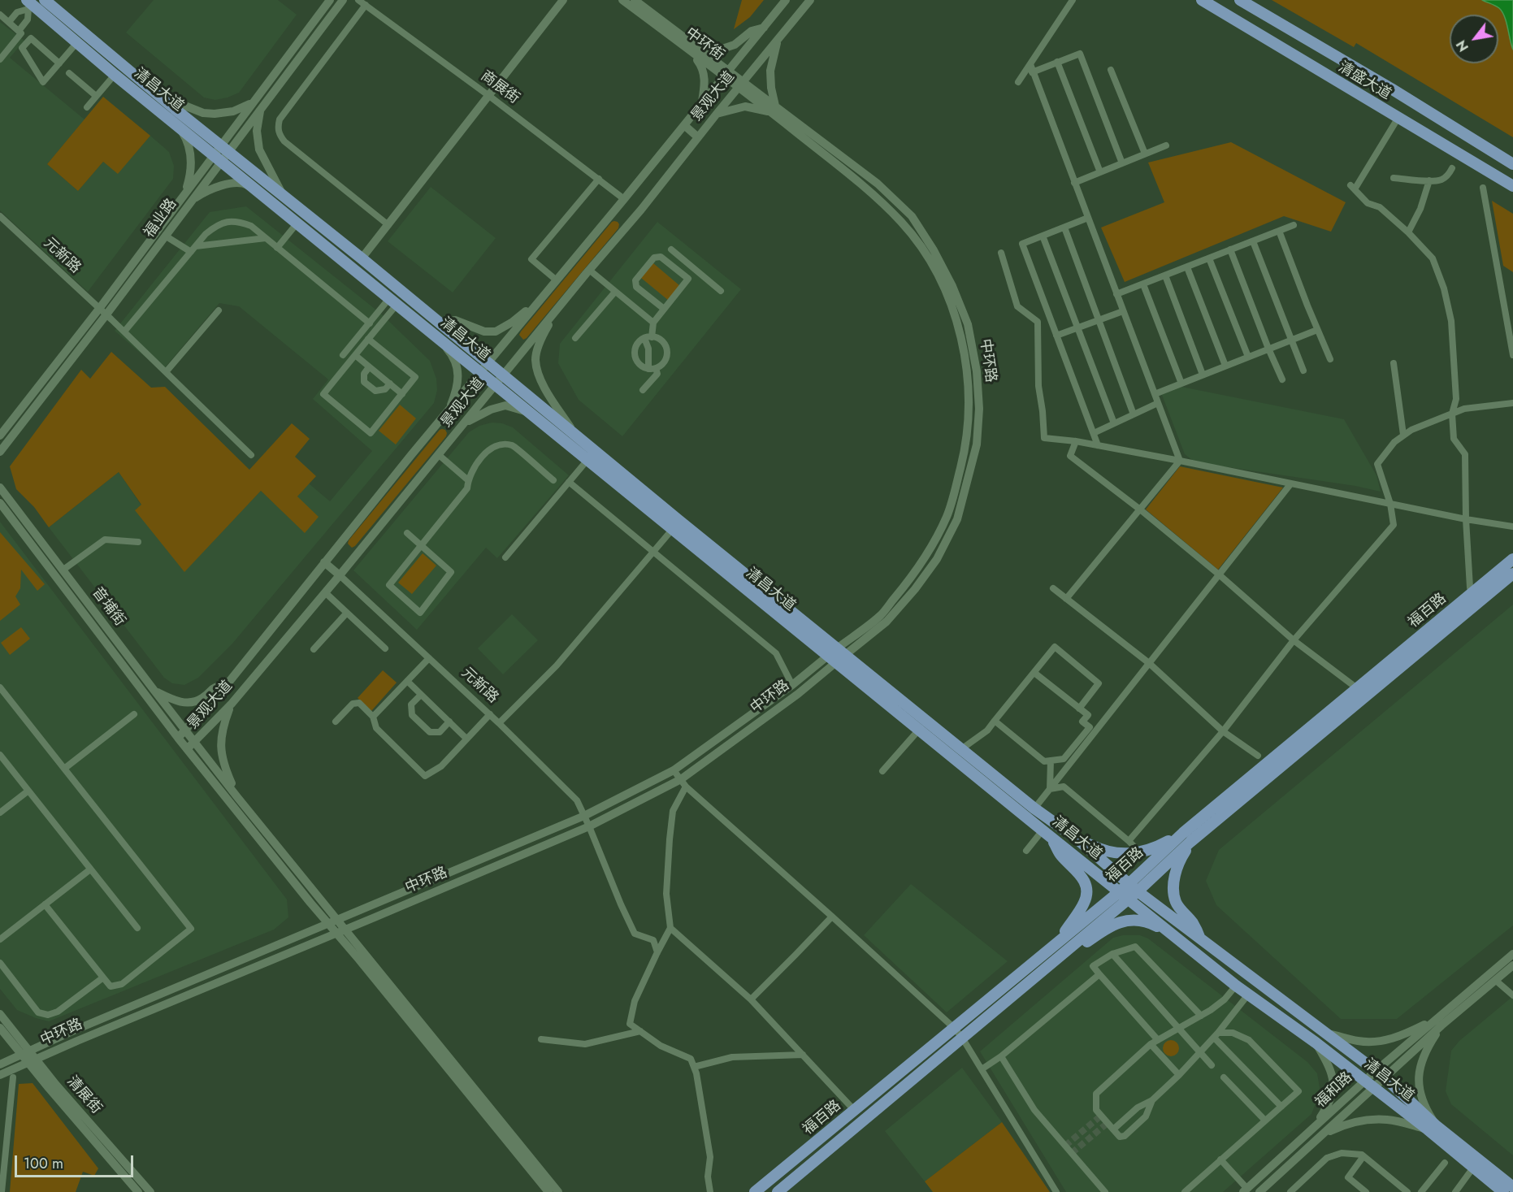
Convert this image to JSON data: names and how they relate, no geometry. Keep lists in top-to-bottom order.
{
  "streets": {
    "main road": ["清盛大道", "清昌大道", "福百路"],
    "street": [
      "中环街",
      "商展街",
      "景观大道",
      "福业路",
      "元新路",
      "中环路",
      "音埔街",
      "福和路",
      "清展街"
    ]
  },
  "crossings": [
    ["中环街", "景观大道"],
    ["中环街", "中环路"],
    ["商展街", "景观大道"],
    ["清昌大道", "景观大道"],
    ["清昌大道", "福业路"],
    ["清昌大道", "中环路"],
    ["清昌大道", "福百路"],
    ["清昌大道", "福和路"],
    ["景观大道", "元新路"],
    ["景观大道", "音埔街"],
    ["福业路", "元新路"],
    ["元新路", "中环路"],
    ["中环路", "音埔街"],
    ["中环路", "清展街"]
  ],
  "scale_bar": "100 m",
  "north": "bottom left"
}
